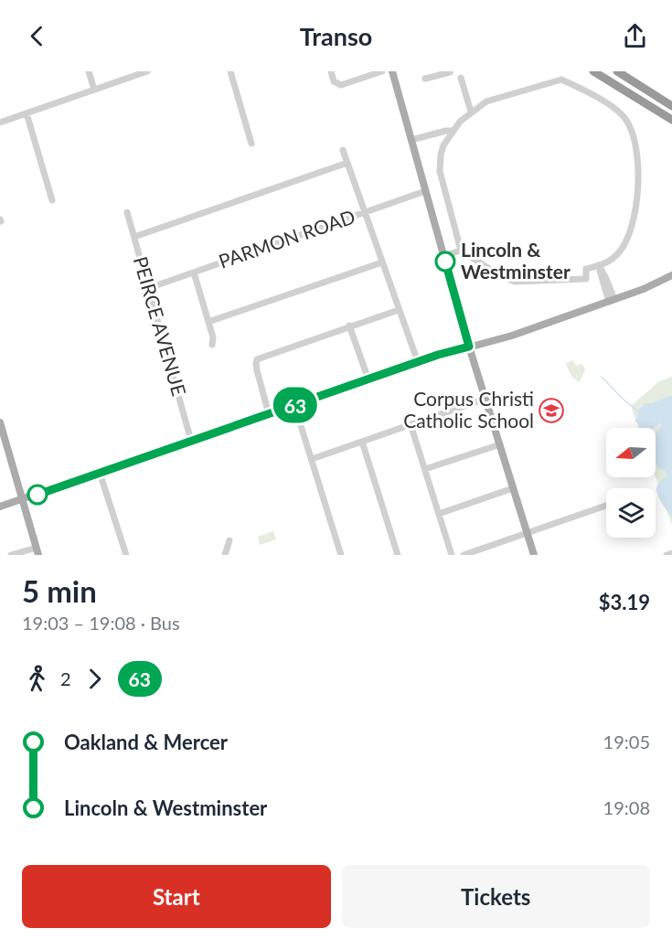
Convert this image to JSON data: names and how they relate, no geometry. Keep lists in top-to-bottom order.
{
  "streets": {
    "street": ["PARMON ROAD", "PEIRCE AVENUE"]
  },
  "crossings": [
    ["PARMON ROAD", "PEIRCE AVENUE"]
  ],
  "places": {
    "other": ["Lincoln & Westminster"],
    "school or university": ["Corpus Christi Catholic School"]
  },
  "lines": ["bus line 63"],
  "north": "left",
  "page": {
    "header": "Transo",
    "on_map": "63",
    "heading": ["5 min", "19:03 – 19:08 · Bus", "$3.19"],
    "legs": ["2", "63"],
    "list": [
      {
        "name": "Oakland & Mercer",
        "value": "19:05"
      },
      {
        "name": "Lincoln & Westminster",
        "value": "19:08"
      }
    ],
    "buttons": ["Start", "Tickets"]
  }
}
